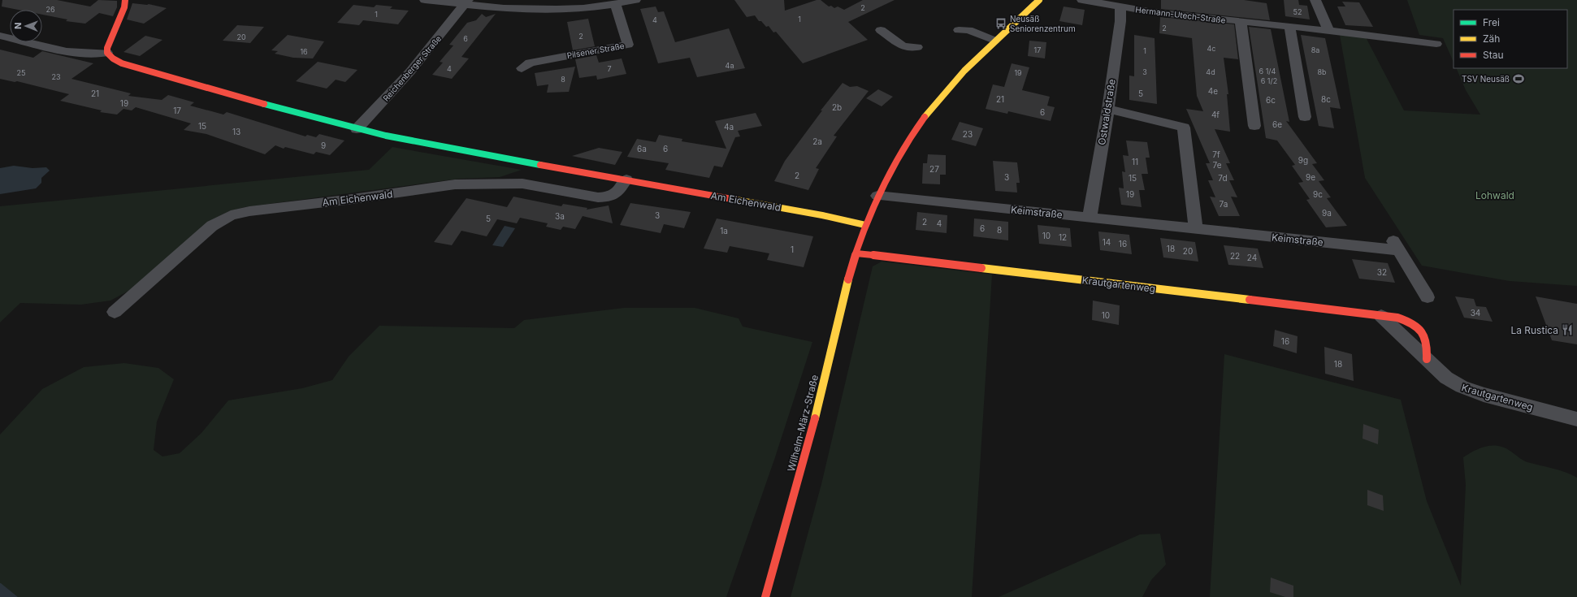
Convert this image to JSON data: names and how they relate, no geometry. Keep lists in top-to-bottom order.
{
  "streets": {
    "street": [
      "Hermann-Utech-Straße",
      "Pilsener Straße",
      "Reichenberger Straße",
      "Ostwaldstraße",
      "Am Eichenwald",
      "Keimstraße",
      "Krautgartenweg",
      "Wilhelm-März-Straße"
    ]
  },
  "crossings": [
    ["Hermann-Utech-Straße", "Ostwaldstraße"],
    ["Reichenberger Straße", "Am Eichenwald"],
    ["Ostwaldstraße", "Keimstraße"],
    ["Am Eichenwald", "Wilhelm-März-Straße"],
    ["Keimstraße", "Wilhelm-März-Straße"],
    ["Krautgartenweg", "Wilhelm-März-Straße"]
  ],
  "parks": ["Lohwald"],
  "places": {
    "bus stop": ["Neusäß Seniorenzentrum"],
    "sports": ["TSV Neusäß"],
    "restaurant": ["La Rustica"]
  },
  "house_numbers": [
    "2",
    "26",
    "52",
    "1",
    "1",
    "4",
    "2",
    "2",
    "20",
    "6",
    "4c",
    "17",
    "8a",
    "1",
    "16",
    "4a",
    "4",
    "7",
    "6 1/4",
    "3",
    "4d",
    "8b",
    "25",
    "19",
    "23",
    "8",
    "6 1/2",
    "4e",
    "21",
    "5",
    "21",
    "8c",
    "6c",
    "19",
    "2b",
    "17",
    "6",
    "4f",
    "6e",
    "15",
    "4a",
    "13",
    "23",
    "2a",
    "9",
    "6a",
    "6",
    "7f",
    "9g",
    "11",
    "7e",
    "27",
    "2",
    "3",
    "9e",
    "15",
    "7d",
    "19",
    "9c",
    "7a",
    "9a",
    "3",
    "3a",
    "5",
    "2",
    "4",
    "6",
    "8",
    "1a",
    "10",
    "12",
    "14",
    "16",
    "18",
    "1",
    "20",
    "22",
    "24",
    "32",
    "34",
    "10",
    "16",
    "18"
  ],
  "legend": ["Frei", "Zäh", "Stau"],
  "north": "left"
}
